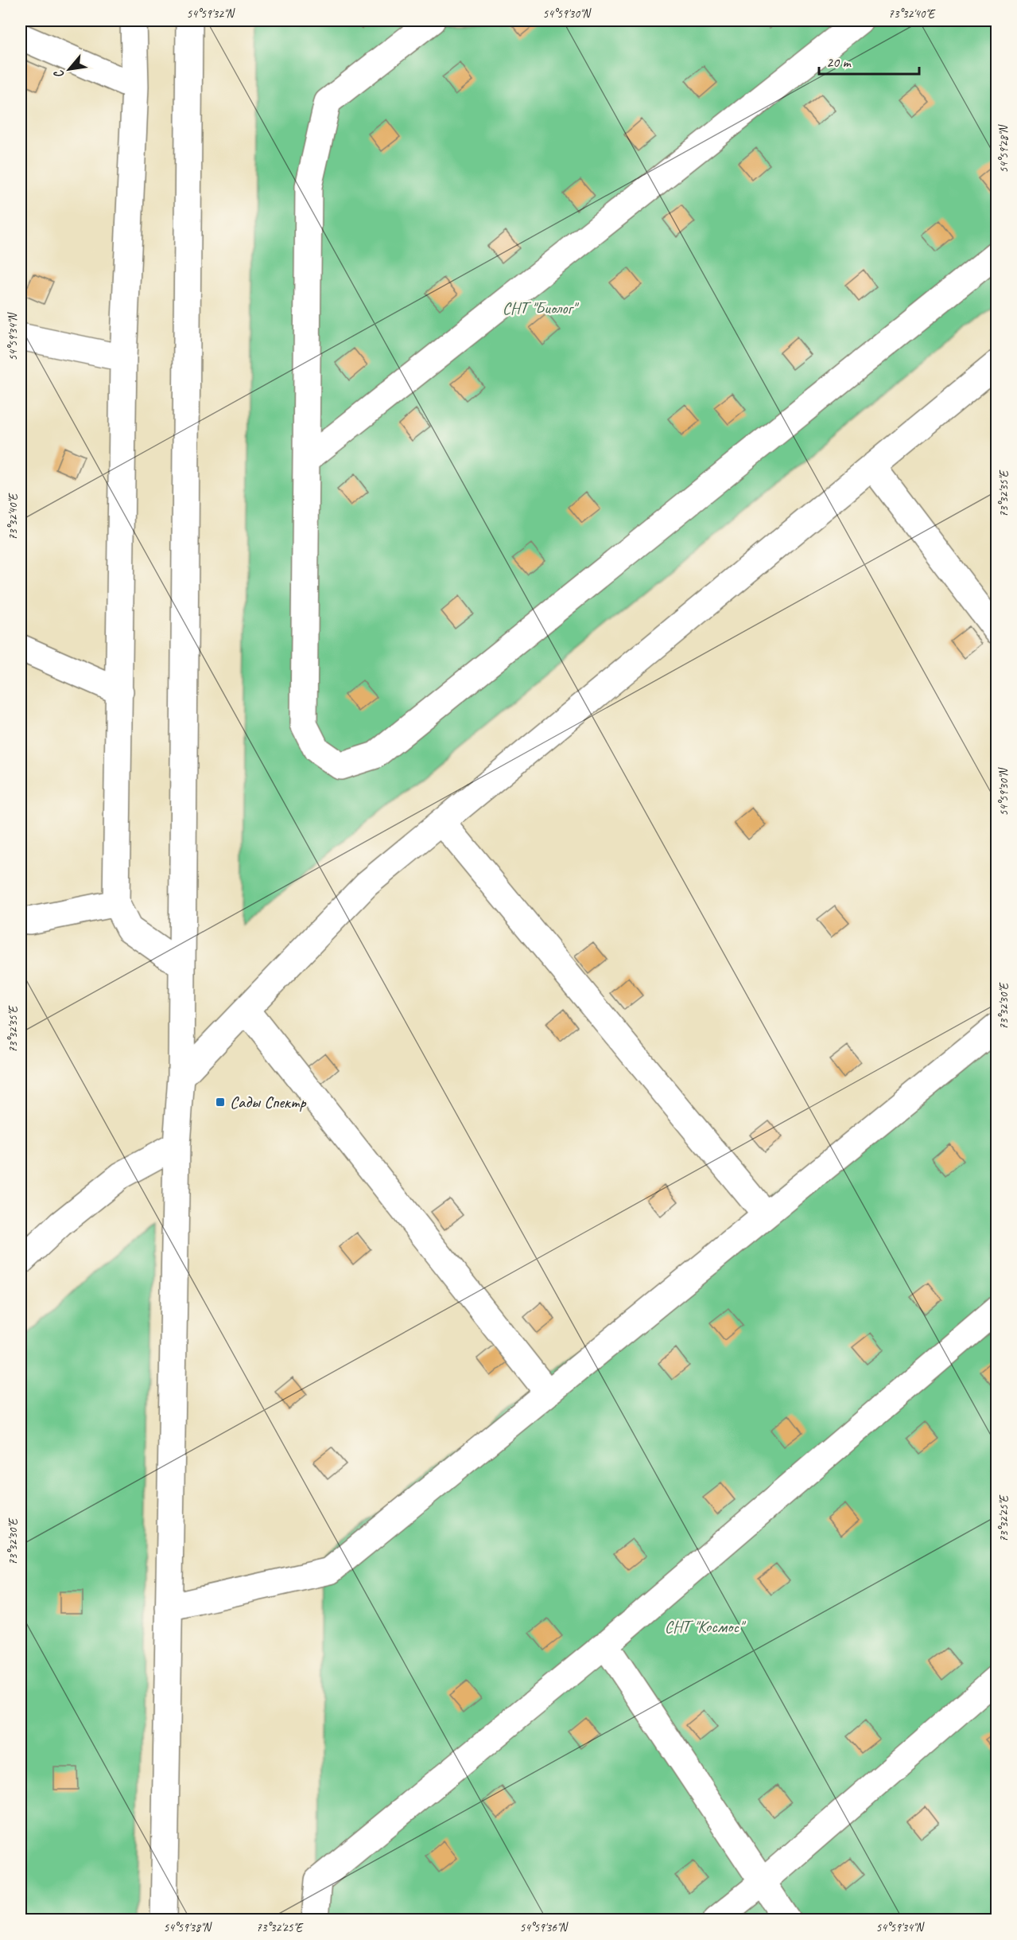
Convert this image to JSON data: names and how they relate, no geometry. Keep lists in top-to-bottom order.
{
  "parks": ["СНТ \"Биолог\"", "СНТ \"Космос\""],
  "places": {
    "transit": ["Сады Спектр"]
  },
  "scale_bar": "20 m",
  "north": "bottom left",
  "coordinates": [
    "54°59'32\"N",
    "54°59'30\"N",
    "73°32'40\"E",
    "54°59'28\"N",
    "54°59'34\"N",
    "73°32'35\"E",
    "73°32'30\"E",
    "73°32'25\"E",
    "54°59'38\"N",
    "54°59'36\"N"
  ]
}
